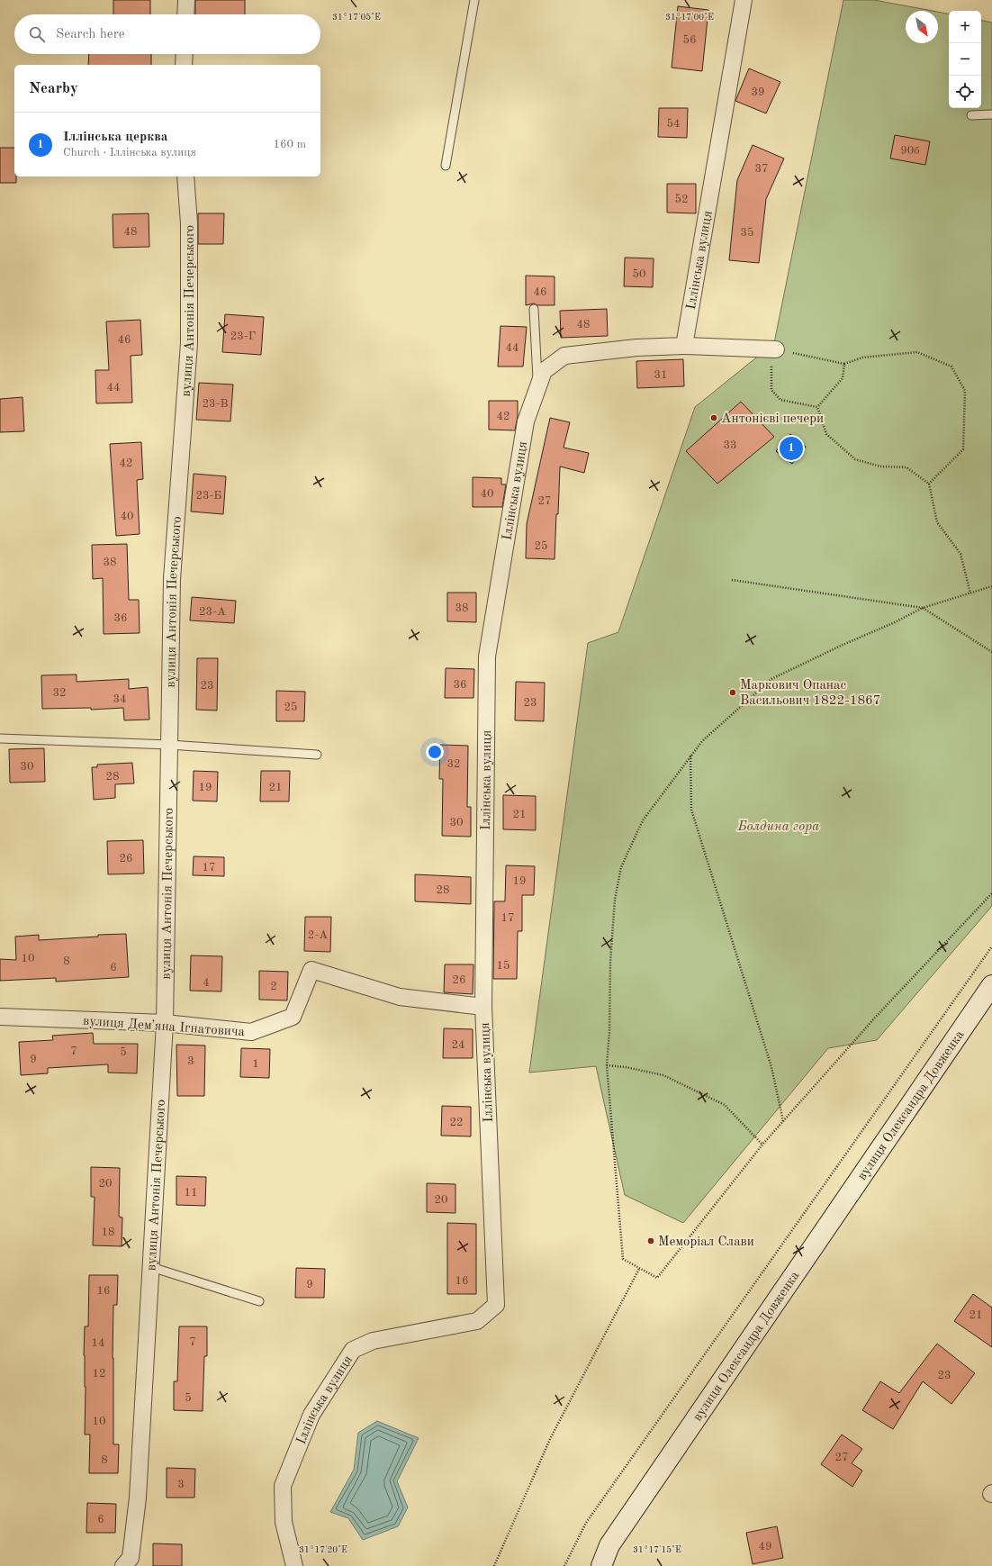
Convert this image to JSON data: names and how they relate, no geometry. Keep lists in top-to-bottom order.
{
  "streets": {
    "main road": ["вулиця Олександра Довженка"],
    "street": ["Іллінська вулиця", "вулиця Антонія Печерського", "вулиця Демʼяна Ігнатовича"]
  },
  "crossings": [
    ["Іллінська вулиця", "вулиця Демʼяна Ігнатовича"],
    ["вулиця Антонія Печерського", "вулиця Демʼяна Ігнатовича"]
  ],
  "parks": ["Болдина гора"],
  "places": ["Антонієві печери", "Маркович Опанас Васильович 1822-1867", "Меморіал Слави"],
  "house_numbers": [
    "56",
    "39",
    "54",
    "90б",
    "37",
    "52",
    "48",
    "35",
    "50",
    "46",
    "48",
    "23-Г",
    "46",
    "44",
    "31",
    "44",
    "23-В",
    "42",
    "33",
    "42",
    "40",
    "23-Б",
    "27",
    "40",
    "25",
    "38",
    "38",
    "23-А",
    "36",
    "36",
    "23",
    "32",
    "34",
    "23",
    "25",
    "32",
    "30",
    "28",
    "19",
    "21",
    "21",
    "30",
    "26",
    "17",
    "19",
    "28",
    "17",
    "2-А",
    "10",
    "8",
    "15",
    "6",
    "26",
    "4",
    "2",
    "24",
    "7",
    "5",
    "9",
    "3",
    "1",
    "22",
    "20",
    "11",
    "20",
    "18",
    "16",
    "9",
    "16",
    "21",
    "7",
    "14",
    "12",
    "23",
    "5",
    "10",
    "27",
    "8",
    "3",
    "6",
    "49"
  ],
  "north": "bottom right",
  "page": {
    "map_buttons": ["+", "−"],
    "search": "Search here",
    "heading": "Nearby",
    "list": [
      {
        "mark": "1",
        "name": "Іллінська церква",
        "note": "Church · Іллінська вулиця",
        "value": "160 m"
      }
    ],
    "pins": "1"
  },
  "coordinates": [
    "31°17'05\"E",
    "31°17'00\"E",
    "31°17'20\"E",
    "31°17'15\"E"
  ]
}
